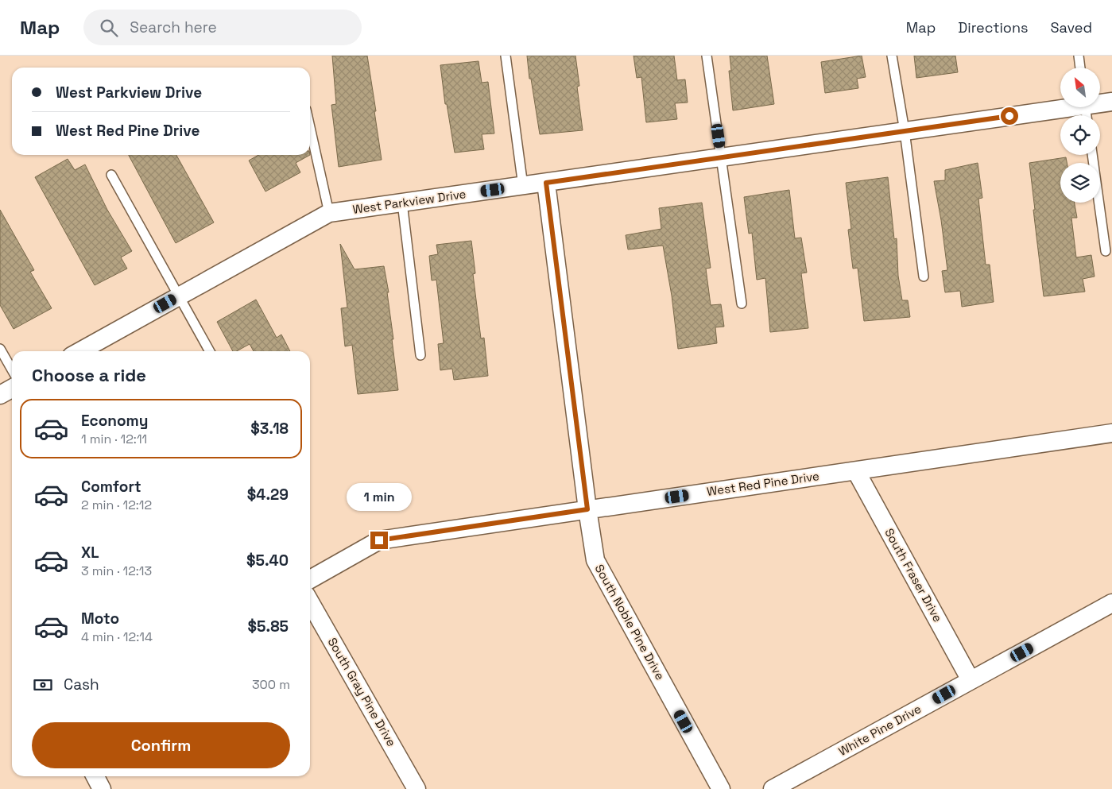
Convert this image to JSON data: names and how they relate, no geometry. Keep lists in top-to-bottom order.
{
  "streets": {
    "street": [
      "West Parkview Drive",
      "West Red Pine Drive",
      "South Fraser Drive",
      "South Noble Pine Drive",
      "South Gray Pine Drive",
      "White Pine Drive"
    ]
  },
  "crossings": [
    ["West Parkview Drive", "South Noble Pine Drive"],
    ["West Red Pine Drive", "South Fraser Drive"],
    ["West Red Pine Drive", "South Noble Pine Drive"],
    ["South Fraser Drive", "White Pine Drive"]
  ],
  "north": "top left",
  "page": {
    "header": "Map",
    "search": "Search here",
    "nav": ["Map", "Directions", "Saved"],
    "banner": ["West Parkview Drive", "West Red Pine Drive"],
    "heading": "Choose a ride",
    "list": [
      {
        "name": "Economy",
        "note": "1 min · 12:11",
        "value": "$3.18"
      },
      {
        "name": "Comfort",
        "note": "2 min · 12:12",
        "value": "$4.29"
      },
      {
        "name": "XL",
        "note": "3 min · 12:13",
        "value": "$5.40"
      },
      {
        "name": "Moto",
        "note": "4 min · 12:14",
        "value": "$5.85"
      }
    ],
    "bubble": "1 min",
    "pay": ["Cash", "300 m"],
    "buttons": "Confirm"
  }
}
